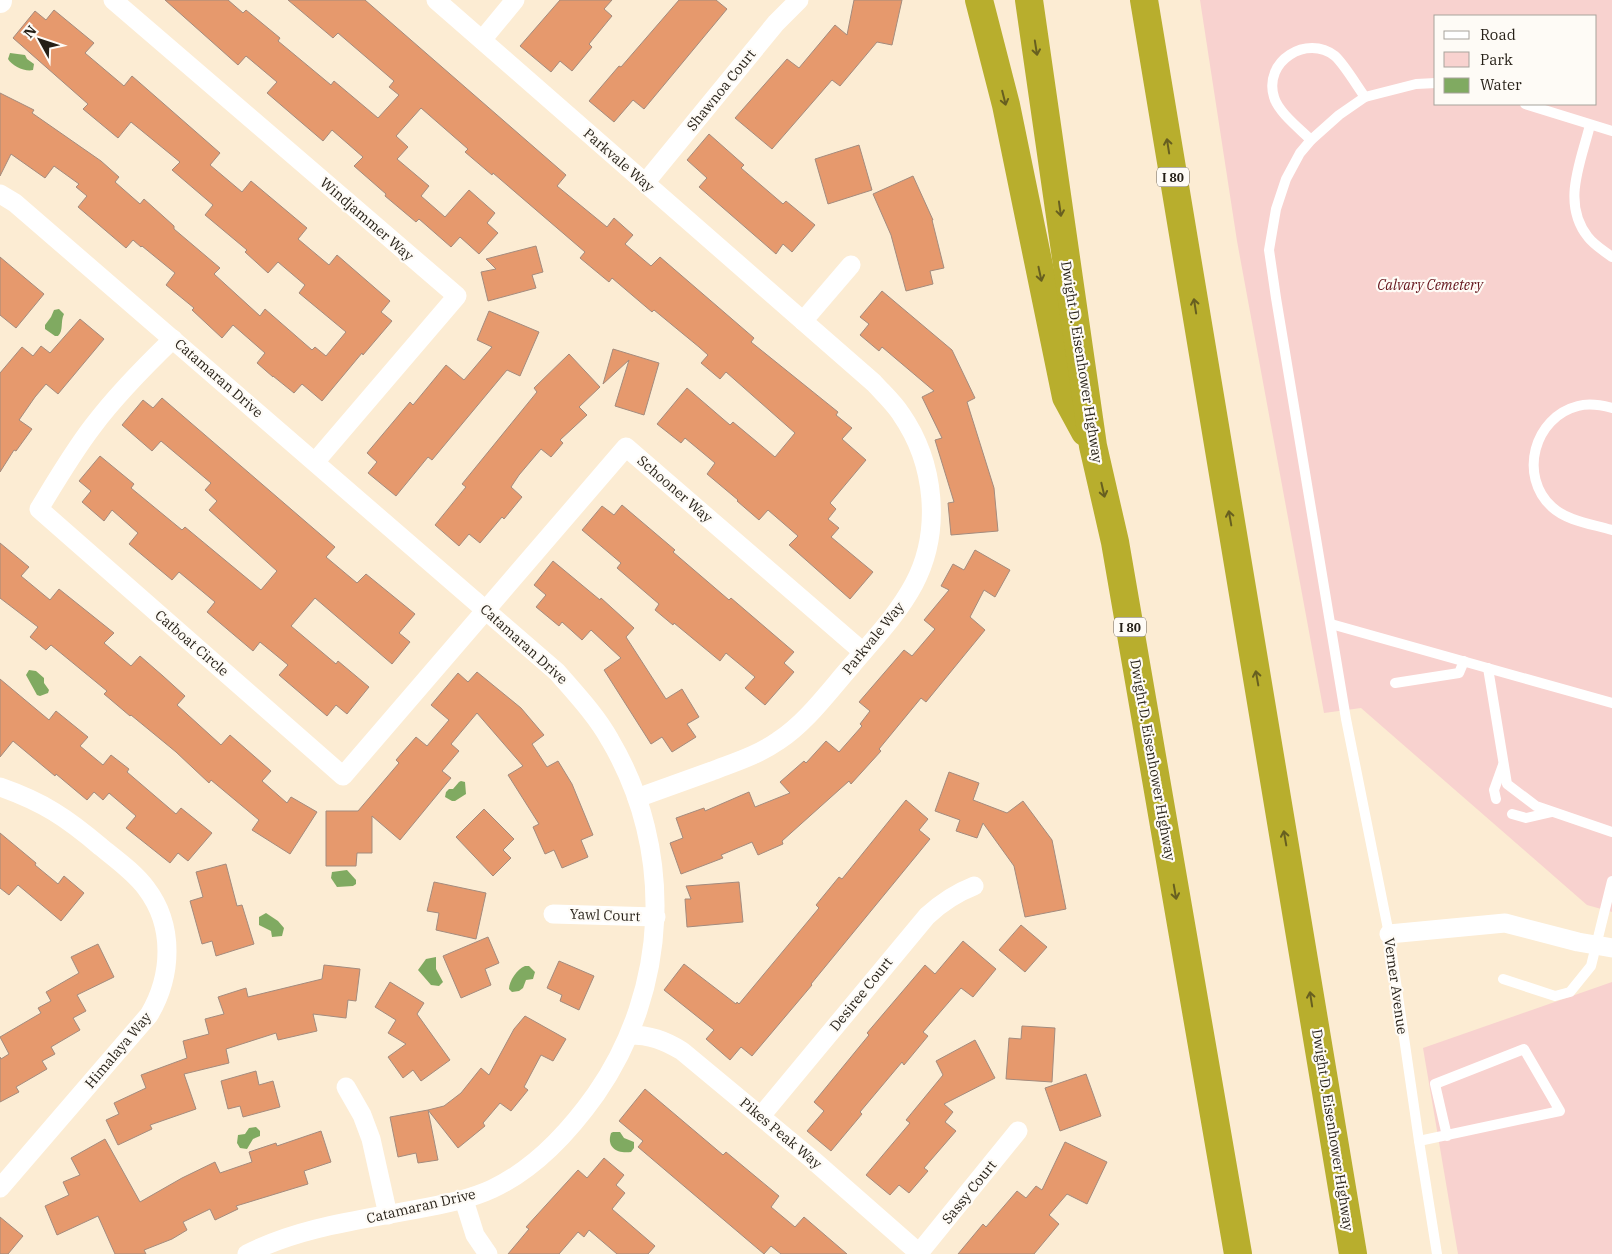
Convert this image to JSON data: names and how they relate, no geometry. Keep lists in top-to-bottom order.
{
  "streets": {
    "highway": ["I 80", "Dwight D. Eisenhower Highway"],
    "street": [
      "Shawnoa Court",
      "Parkvale Way",
      "Windjammer Way",
      "Catamaran Drive",
      "Schooner Way",
      "Catboat Circle",
      "Yawl Court",
      "Desiree Court",
      "Himalaya Way",
      "Pikes Peak Way",
      "Sassy Court"
    ],
    "lane": ["Verner Avenue"]
  },
  "crossings": [
    ["Shawnoa Court", "Parkvale Way"],
    ["Parkvale Way", "Catamaran Drive"],
    ["Parkvale Way", "Schooner Way"],
    ["Windjammer Way", "Catamaran Drive"],
    ["Catamaran Drive", "Schooner Way"],
    ["Catamaran Drive", "Catboat Circle"],
    ["Catamaran Drive", "Yawl Court"],
    ["Catamaran Drive", "Pikes Peak Way"],
    ["Schooner Way", "Catboat Circle"],
    ["Desiree Court", "Pikes Peak Way"],
    ["Pikes Peak Way", "Sassy Court"]
  ],
  "parks": ["Calvary Cemetery"],
  "legend": ["Road", "Park", "Water"],
  "north": "top left"
}
